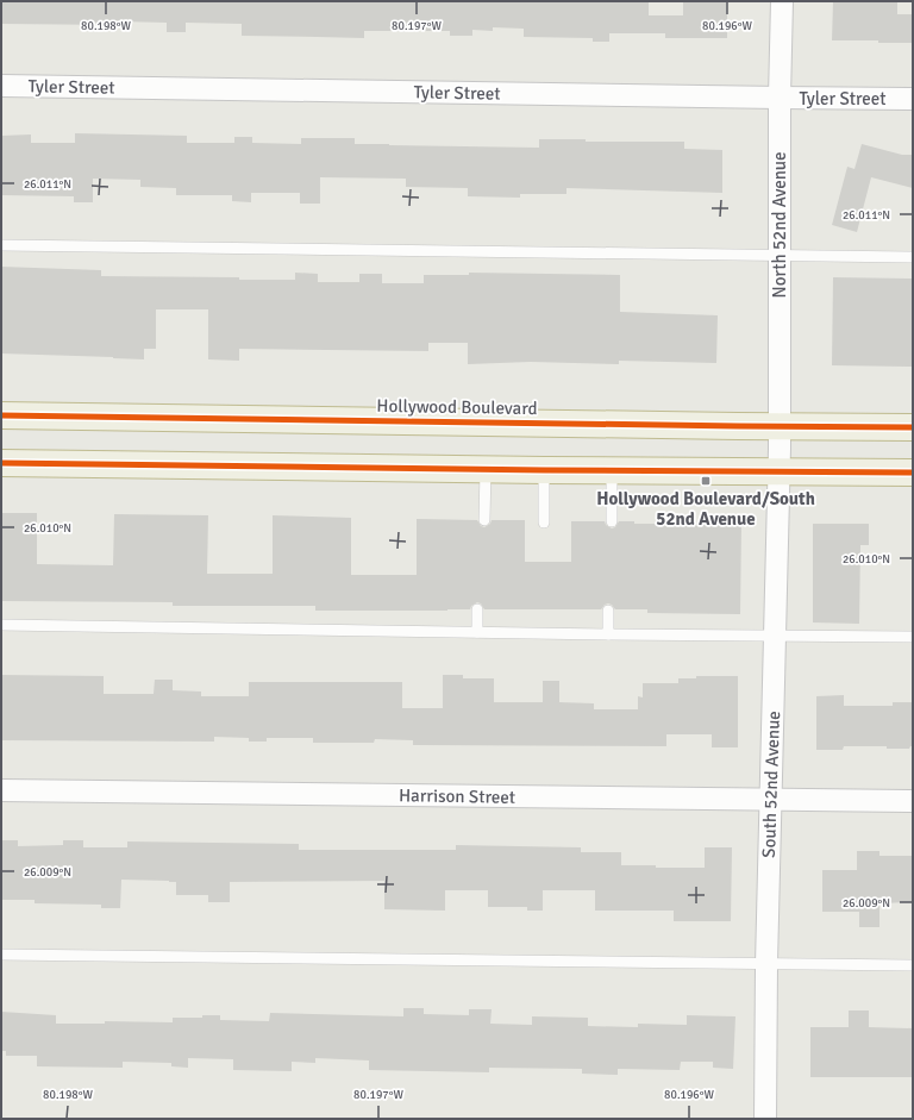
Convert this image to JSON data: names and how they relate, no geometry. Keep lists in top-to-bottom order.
{
  "streets": {
    "highway": ["Hollywood Boulevard"],
    "street": [
      "Tyler Street",
      "North 52nd Avenue",
      "South 52nd Avenue",
      "Harrison Street"
    ]
  },
  "crossings": [
    ["Tyler Street", "North 52nd Avenue"],
    ["North 52nd Avenue", "Hollywood Boulevard"],
    ["North 52nd Avenue", "South 52nd Avenue"],
    ["Hollywood Boulevard", "South 52nd Avenue"],
    ["South 52nd Avenue", "Harrison Street"]
  ],
  "places": {
    "transit": ["Hollywood Boulevard/South 52nd Avenue"]
  },
  "coordinates": [
    "80.198°W",
    "80.197°W",
    "80.196°W",
    "26.011°N",
    "26.010°N",
    "26.009°N"
  ]
}
